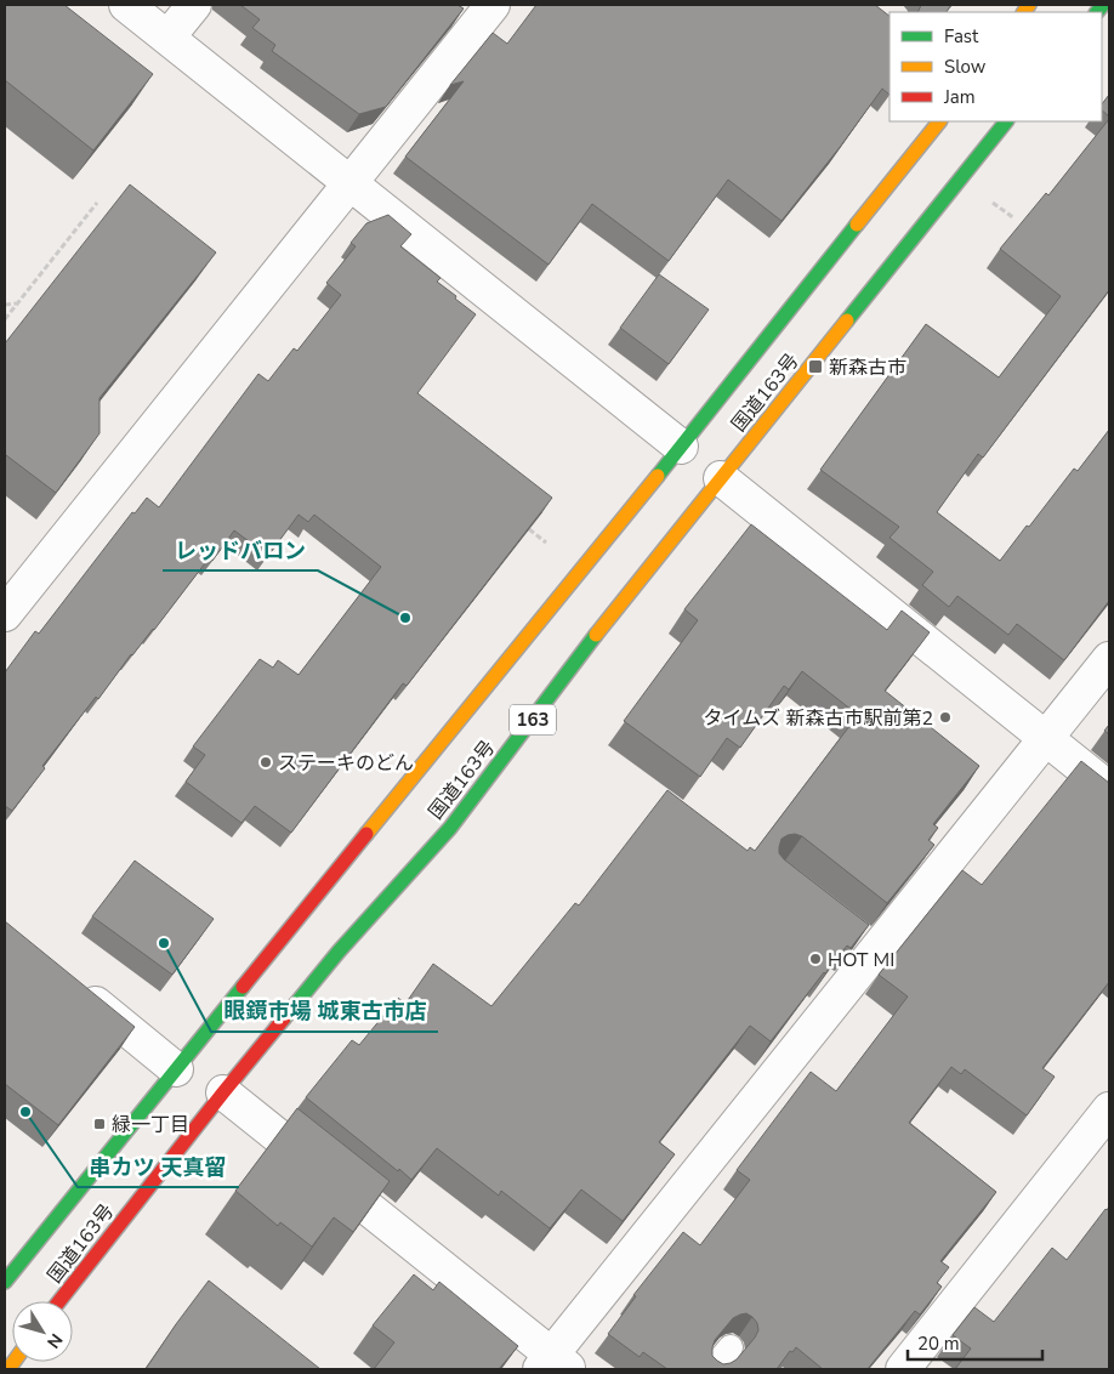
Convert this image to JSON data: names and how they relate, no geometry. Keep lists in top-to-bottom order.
{
  "streets": {
    "highway": ["国道163号", "163"]
  },
  "places": {
    "transit": ["新森古市", "緑一丁目"],
    "other": [
      "レッドバロン",
      "タイムズ 新森古市駅前第2",
      "ステーキのどん",
      "眼鏡市場 城東古市店",
      "HOT MI",
      "串カツ 天真留"
    ]
  },
  "legend": ["Fast", "Slow", "Jam"],
  "scale_bar": "20 m",
  "north": "bottom right"
}
